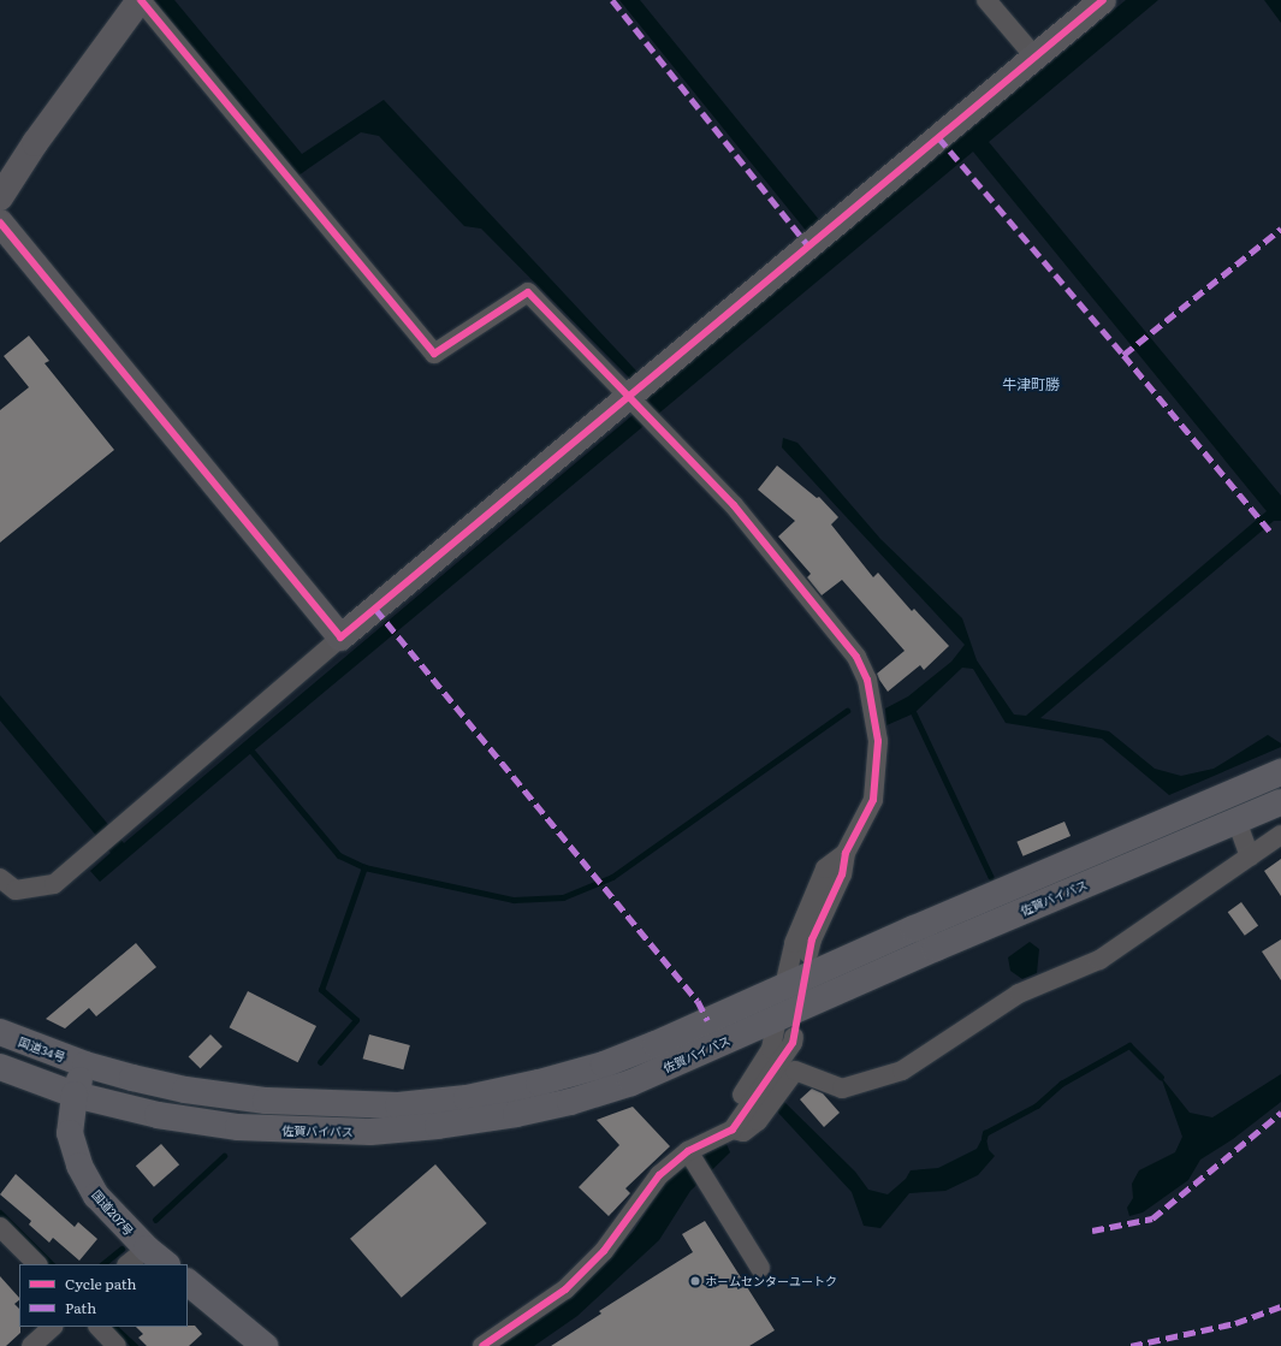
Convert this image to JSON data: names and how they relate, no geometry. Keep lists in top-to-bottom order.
{
  "streets": {
    "highway": ["佐賀バイパス", "国道34号", "国道207号"]
  },
  "crossings": [
    ["佐賀バイパス", "国道207号"],
    ["国道34号", "国道207号"]
  ],
  "districts": ["牛津町勝"],
  "places": ["ホ－ムセンターユートク"],
  "legend": ["Cycle path", "Path"]
}
